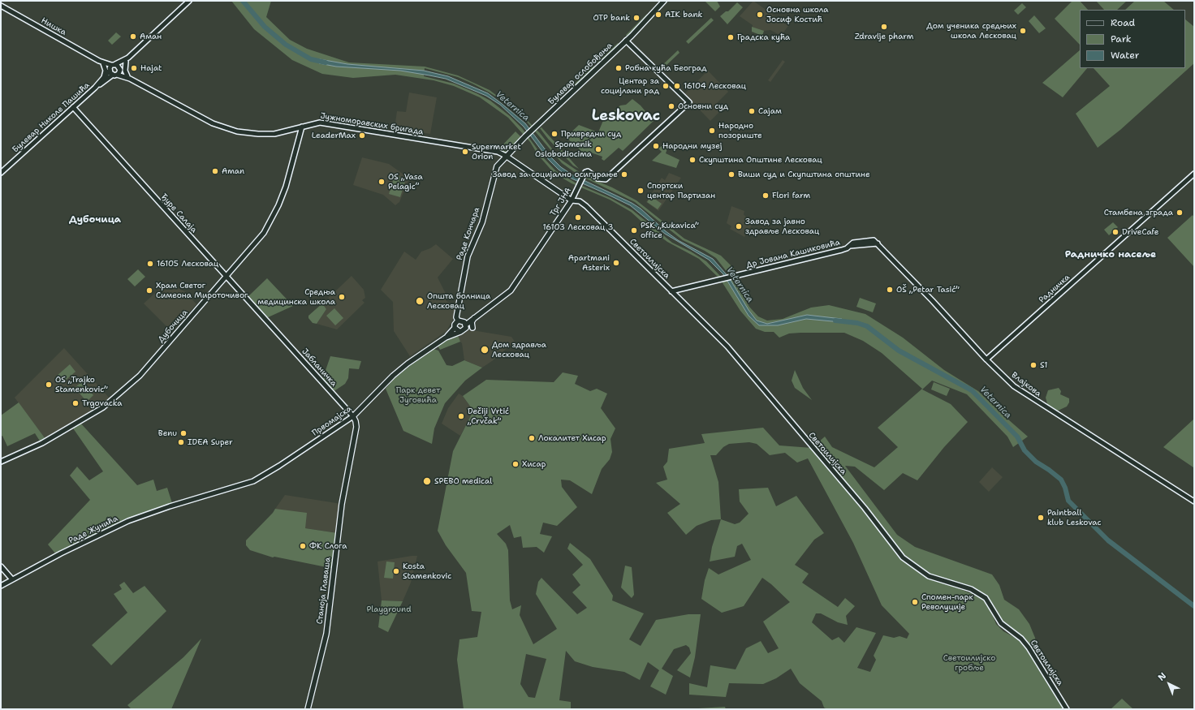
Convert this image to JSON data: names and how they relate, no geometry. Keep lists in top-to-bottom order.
{
  "streets": {
    "main road": [
      "Булевар ослобођења",
      "Јужноморавских бригада",
      "Трг ЈНА",
      "Раде Кончара",
      "Првомајска",
      "Станоја Главаша"
    ],
    "street": [
      "Нишка",
      "Булевар Николе Пашића",
      "Ђуре Салаја",
      "Др Јована Кашиковића",
      "Светоилијска",
      "Радничка",
      "Дубочица",
      "Јабланичка",
      "Влајкова",
      "Раде Жунића"
    ]
  },
  "crossings": [
    ["Нишка", "Булевар Николе Пашића"],
    ["Нишка", "Јужноморавских бригада"],
    ["Булевар ослобођења", "Јужноморавских бригада"],
    ["Булевар ослобођења", "Трг ЈНА"],
    ["Булевар ослобођења", "Раде Кончара"],
    ["Булевар Николе Пашића", "Јужноморавских бригада"],
    ["Булевар Николе Пашића", "Ђуре Салаја"],
    ["Јужноморавских бригада", "Трг ЈНА"],
    ["Јужноморавских бригада", "Раде Кончара"],
    ["Јужноморавских бригада", "Светоилијска"],
    ["Јужноморавских бригада", "Дубочица"],
    ["Трг ЈНА", "Раде Кончара"],
    ["Трг ЈНА", "Светоилијска"],
    ["Трг ЈНА", "Првомајска"],
    ["Ђуре Салаја", "Дубочица"],
    ["Ђуре Салаја", "Јабланичка"],
    ["Раде Кончара", "Првомајска"],
    ["Др Јована Кашиковића", "Светоилијска"],
    ["Др Јована Кашиковића", "Влајкова"],
    ["Радничка", "Влајкова"],
    ["Јабланичка", "Првомајска"],
    ["Јабланичка", "Станоја Главаша"],
    ["Првомајска", "Раде Жунића"],
    ["Првомајска", "Станоја Главаша"]
  ],
  "districts": ["Leskovac", "Дубочица", "Радничко насеље"],
  "water": ["Veternica"],
  "parks": ["Парк девет Југовића", "Playground", "Светоилијско гробље"],
  "places": [
    "AIK bank",
    "Основна школа Јосиф Костић",
    "OTP bank",
    "Zdravlje pharm",
    "Дом ученика средњих школа Лесковац",
    "Аман",
    "Градска кућа",
    "Hajat",
    "Робна кућа Београд",
    "Центар за социјлани рад",
    "16104 Лесковац",
    "Основни суд",
    "Сајам",
    "Народно позориште",
    "Привредни суд",
    "LeaderMax",
    "Народни музеј",
    "Spomenik Oslobodiocima",
    "Supermarket Orion",
    "Скупштина Општине Лесковац",
    "Aman",
    "Завод за социјално осигурање",
    "Виши суд и Скупштина општине",
    "OS „Vasa Pelagic”",
    "Спортски центар Партизан",
    "Flori farm",
    "Стамбена зграда",
    "16103 Лесковац 3",
    "Завод за јавно здравље Лесковац",
    "PSK „Kukavica” office",
    "DriveCafe",
    "Apartmani Asterix",
    "16105 Лесковац",
    "OŠ „Petar Tasić”",
    "Храм Светог Симеона Мироточивог",
    "Средња медицинска школа",
    "Општа болница Лесковац",
    "Дом здравља Лесковац",
    "S1",
    "OS „Trajko Stamenkovic”",
    "Trgovacka",
    "Dečiji Vrtić „Crvčak”",
    "Benu",
    "Локалитет Хисар",
    "IDEA Super",
    "Хисар",
    "SPEBO medical",
    "Paintball klub Leskovac",
    "ФК Слога",
    "Kosta Stamenkovic",
    "Спомен-парк Револуције"
  ],
  "legend": ["Road", "Park", "Water"],
  "north": "top left"
}
